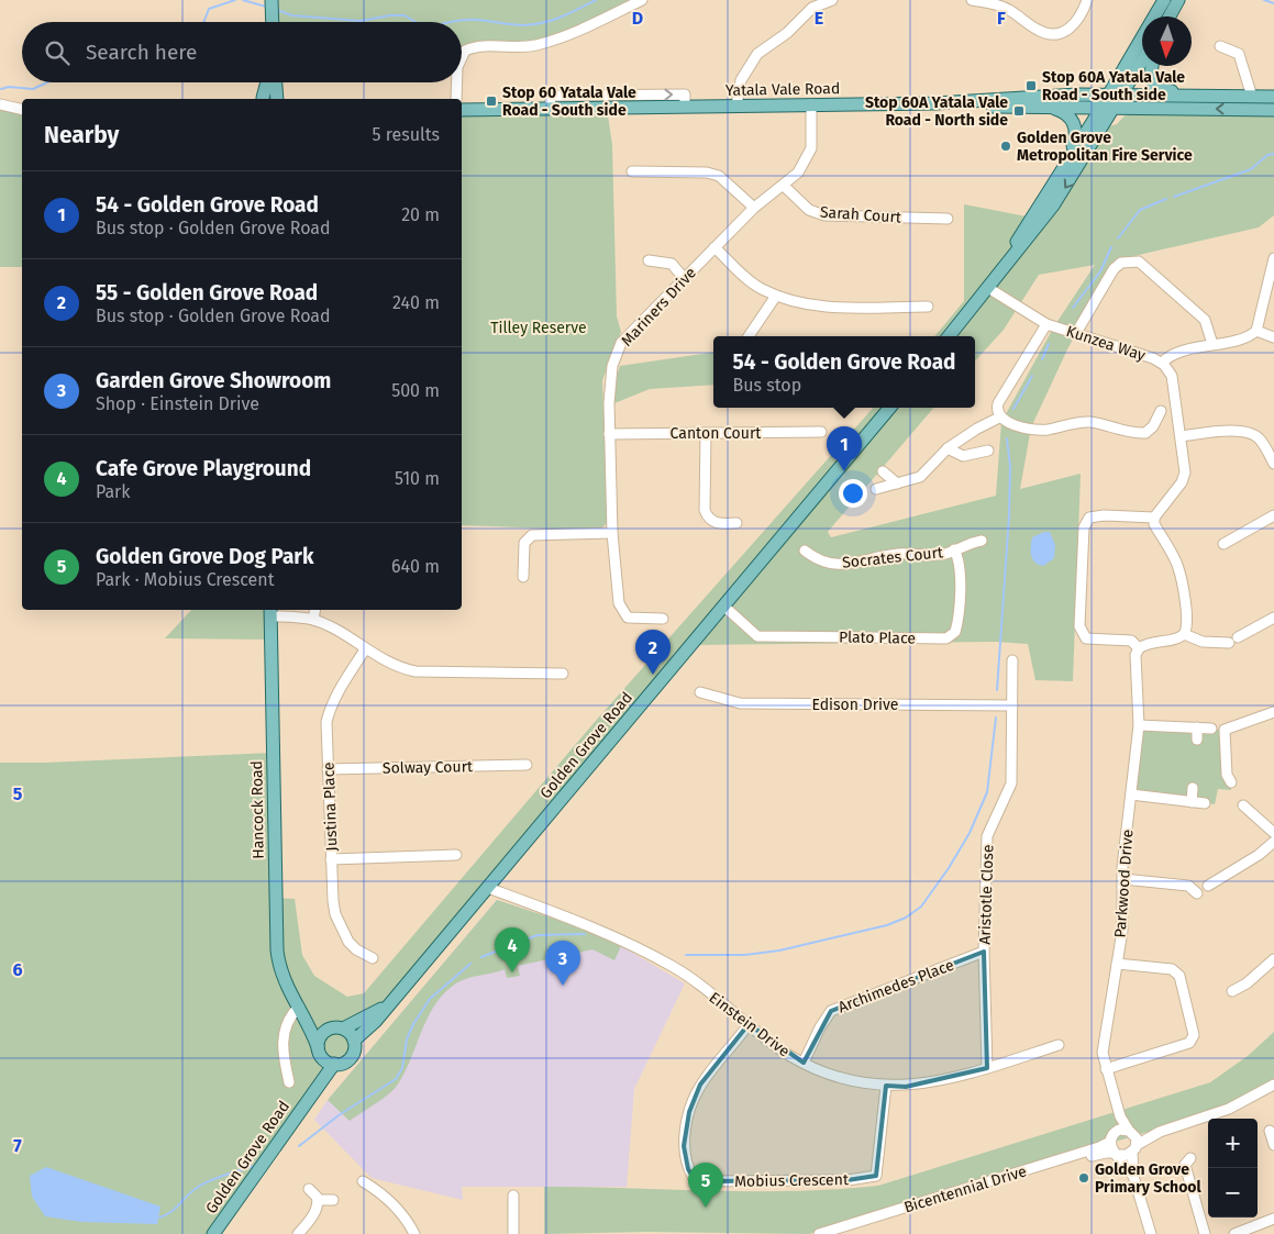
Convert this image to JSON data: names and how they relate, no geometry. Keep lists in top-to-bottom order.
{
  "streets": {
    "main road": ["Yatala Vale Road", "Golden Grove Road", "Hancock Road"],
    "street": [
      "Sarah Court",
      "Mariners Drive",
      "Kunzea Way",
      "Canton Court",
      "Socrates Court",
      "Plato Place",
      "Edison Drive",
      "Solway Court",
      "Justina Place",
      "Parkwood Drive",
      "Aristotle Close",
      "Archimedes Place",
      "Einstein Drive",
      "Mobius Crescent",
      "Bicentennial Drive"
    ]
  },
  "crossings": [
    ["Yatala Vale Road", "Mariners Drive"],
    ["Sarah Court", "Mariners Drive"],
    ["Mariners Drive", "Canton Court"],
    ["Socrates Court", "Plato Place"],
    ["Plato Place", "Golden Grove Road"],
    ["Edison Drive", "Aristotle Close"],
    ["Golden Grove Road", "Hancock Road"],
    ["Golden Grove Road", "Einstein Drive"],
    ["Solway Court", "Justina Place"],
    ["Parkwood Drive", "Bicentennial Drive"],
    ["Aristotle Close", "Archimedes Place"],
    ["Aristotle Close", "Einstein Drive"],
    ["Archimedes Place", "Einstein Drive"],
    ["Einstein Drive", "Mobius Crescent"]
  ],
  "parks": ["Tilley Reserve"],
  "places": {
    "transit": ["Stop 60A Yatala Vale Road - South side", "Stop 60 Yatala Vale Road - South side", "Stop 60A Yatala Vale Road - North side"],
    "other": ["Golden Grove Metropolitan Fire Service", "Golden Grove Primary School"]
  },
  "north": "bottom",
  "page": {
    "search": "Search here",
    "heading": ["Nearby", "5 results"],
    "list": [
      {
        "mark": "1",
        "name": "54 - Golden Grove Road",
        "note": "Bus stop · Golden Grove Road",
        "value": "20 m"
      },
      {
        "mark": "2",
        "name": "55 - Golden Grove Road",
        "note": "Bus stop · Golden Grove Road",
        "value": "240 m"
      },
      {
        "mark": "3",
        "name": "Garden Grove Showroom",
        "note": "Shop · Einstein Drive",
        "value": "500 m"
      },
      {
        "mark": "4",
        "name": "Cafe Grove Playground",
        "note": "Park",
        "value": "510 m"
      },
      {
        "mark": "5",
        "name": "Golden Grove Dog Park",
        "note": "Park · Mobius Crescent",
        "value": "640 m"
      }
    ],
    "popup": ["54 - Golden Grove Road", "Bus stop"],
    "pins": [
      "1",
      "2",
      "4",
      "3",
      "5"
    ],
    "map_buttons": ["+", "−"]
  },
  "grid": {
    "columns": ["D", "E", "F"],
    "rows": ["5", "6", "7"]
  }
}
